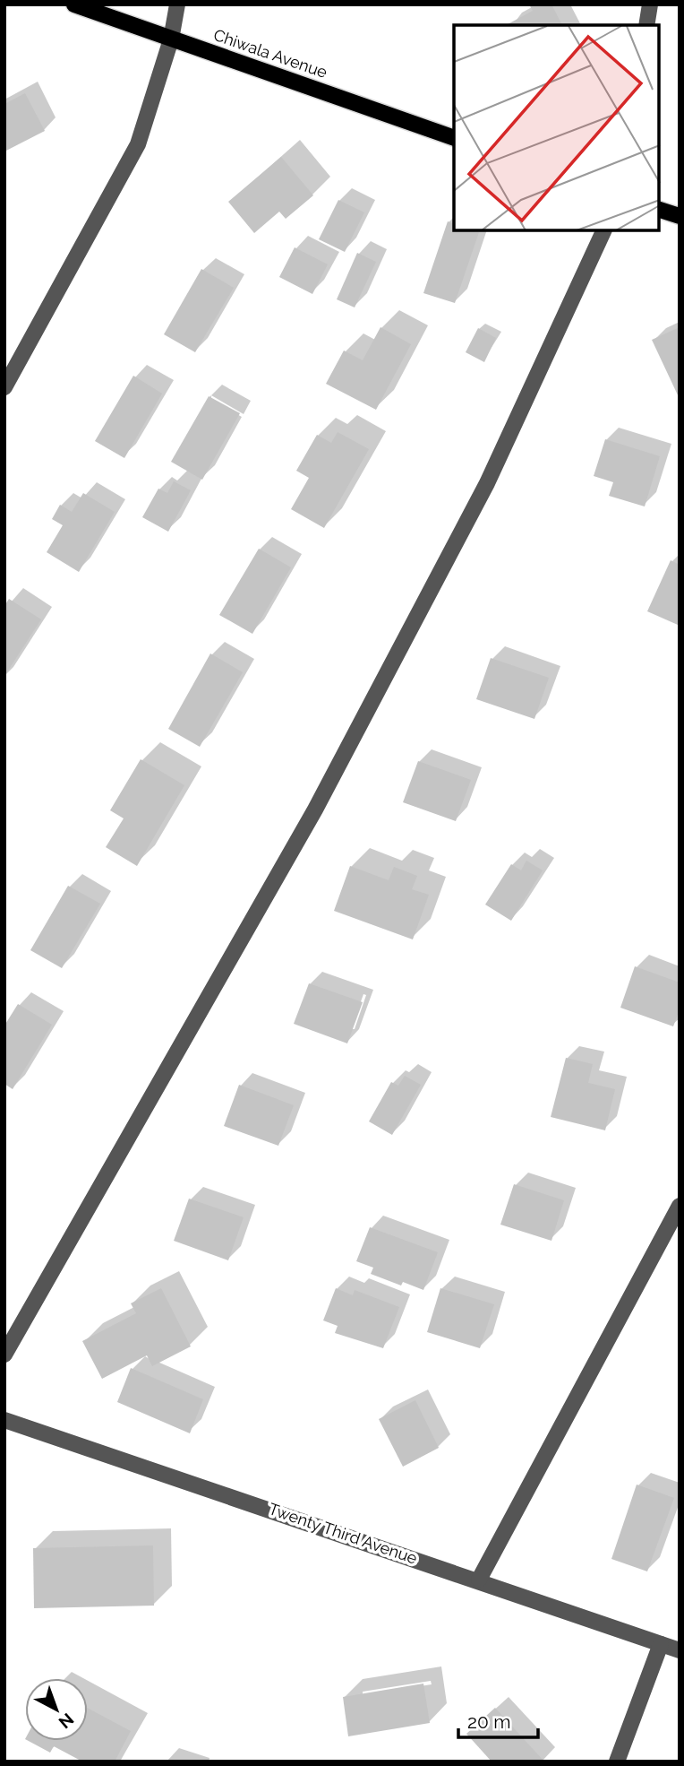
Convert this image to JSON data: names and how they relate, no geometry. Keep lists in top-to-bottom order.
{
  "streets": {
    "main road": ["Chiwala Avenue"],
    "street": ["Twenty Third Avenue"]
  },
  "scale_bar": "20 m",
  "north": "bottom right"
}
